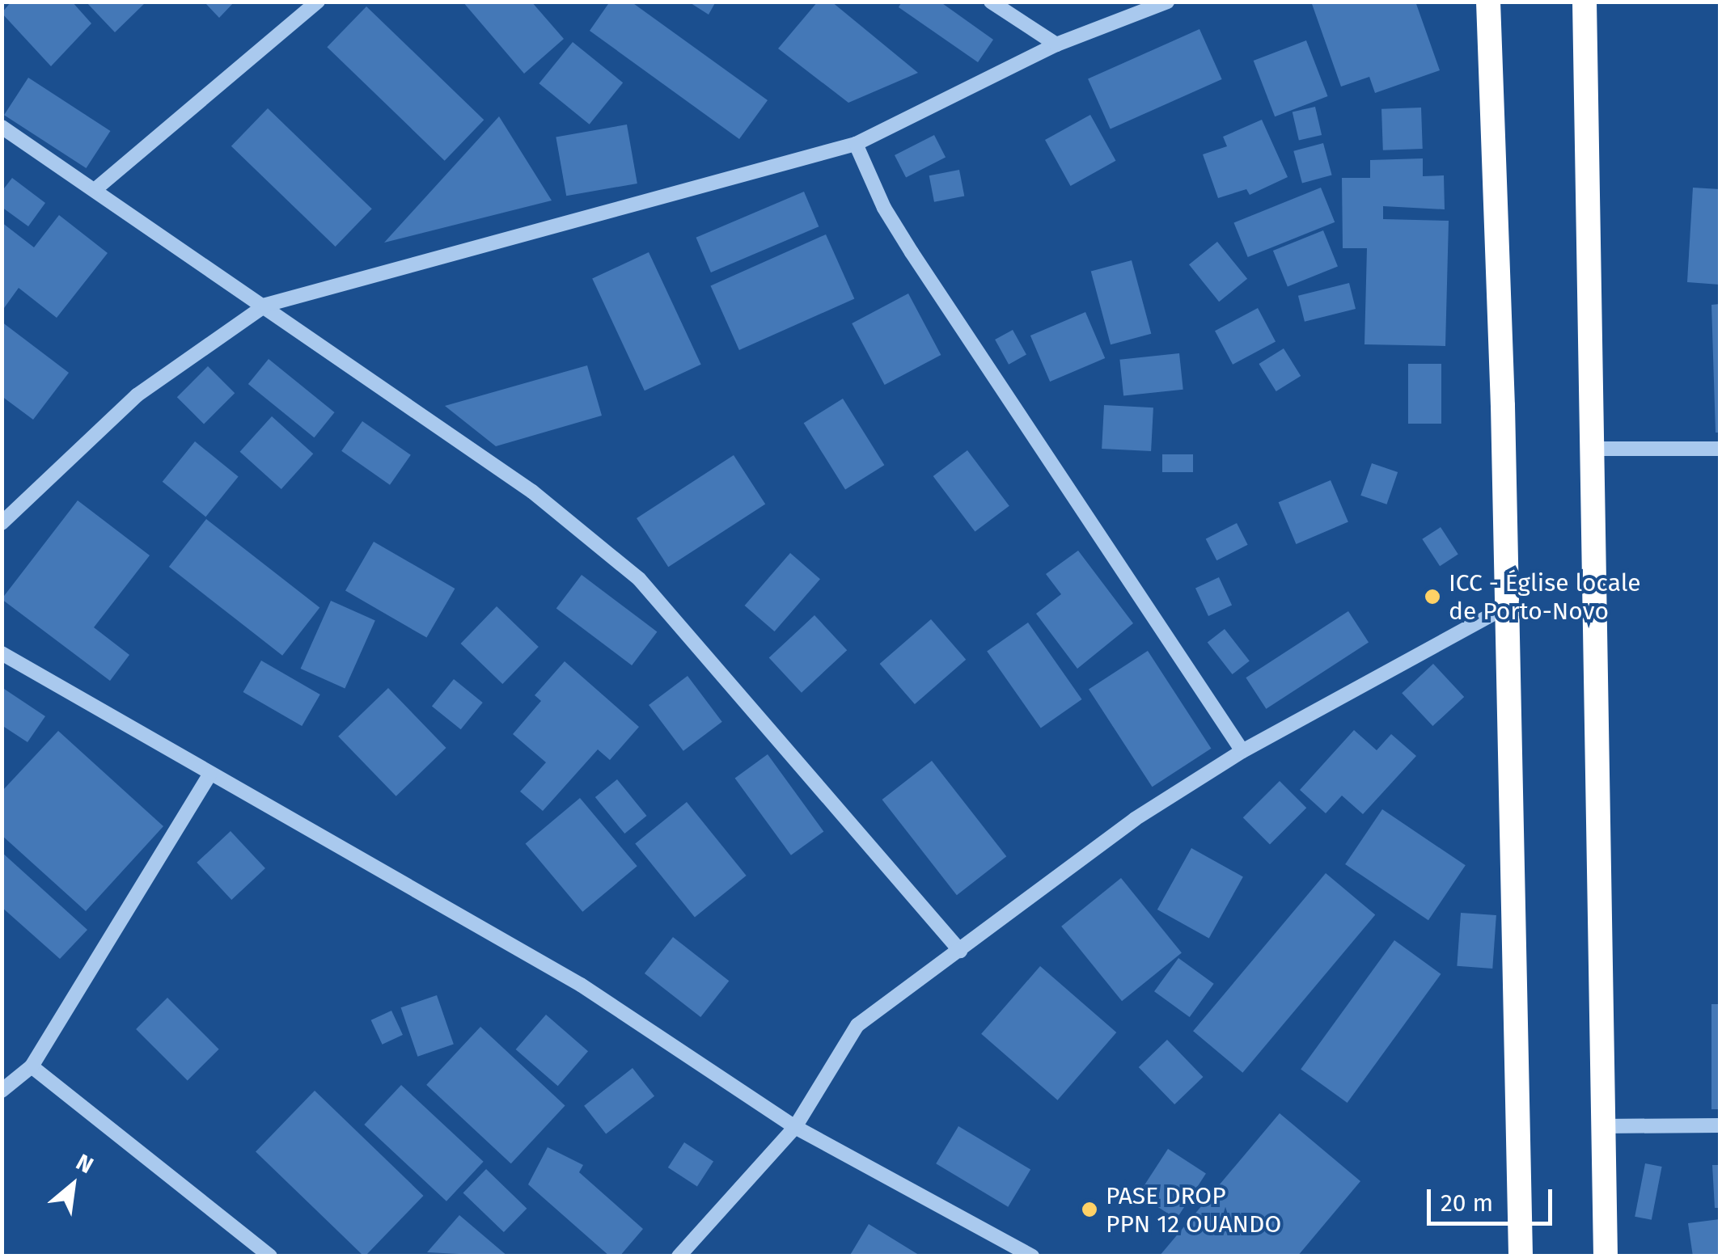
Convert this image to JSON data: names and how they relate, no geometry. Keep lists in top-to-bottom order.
{
  "places": ["ICC - Église locale de Porto-Novo", "PASE DROP PPN 12 OUANDO"],
  "scale_bar": "20 m",
  "north": "top right"
}
